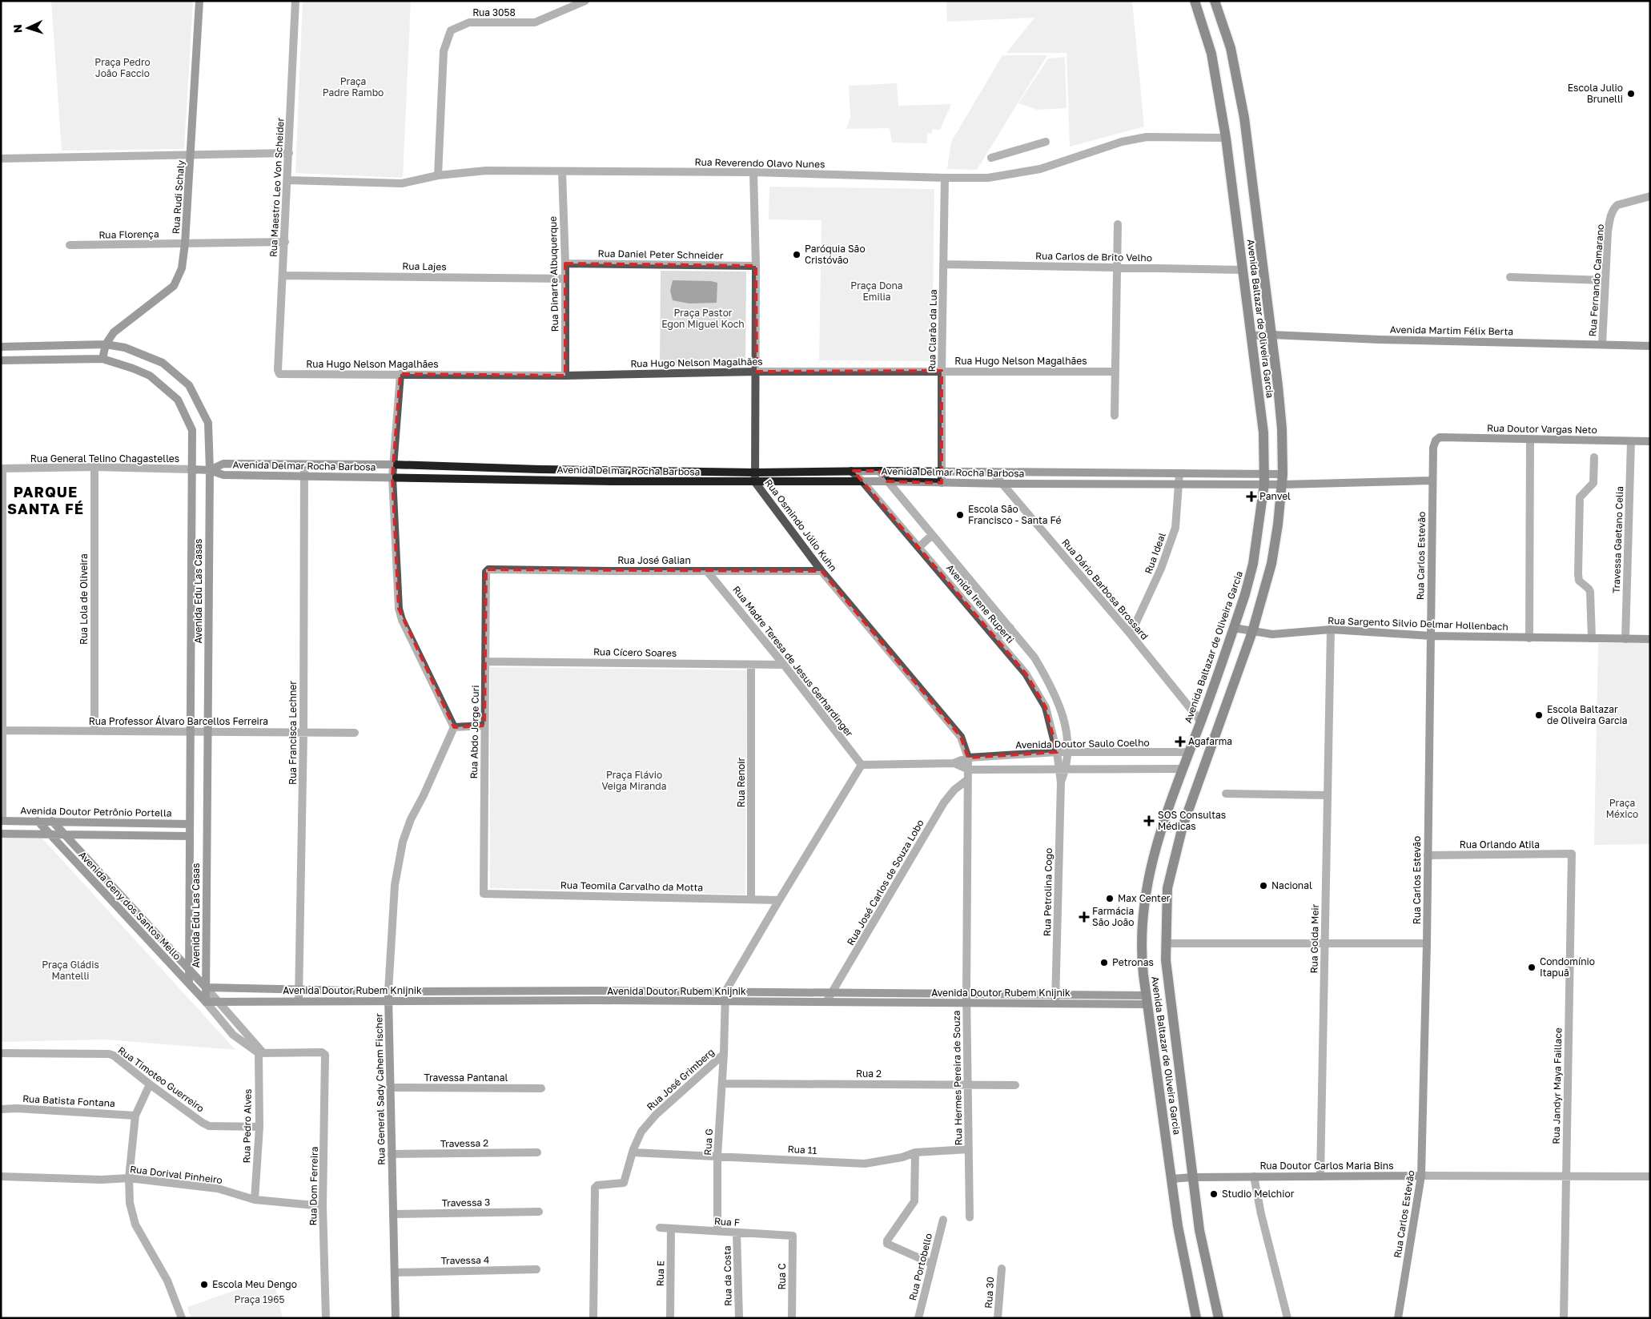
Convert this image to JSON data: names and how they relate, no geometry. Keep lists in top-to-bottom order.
{
  "streets": {
    "main road": ["Avenida Baltazar de Oliveira Garcia"],
    "street": [
      "Rua 3058",
      "Rua Reverendo Olavo Nunes",
      "Rua Maestro Leo Von Scheider",
      "Rua Rudi Schaly",
      "Rua Florença",
      "Rua Daniel Peter Schneider",
      "Rua Carlos de Brito Velho",
      "Rua Lajes",
      "Rua Dinarte Albuquerque",
      "Rua Fernando Camarano",
      "Rua Clarão da Lua",
      "Avenida Martim Félix Berta",
      "Rua Hugo Nelson Magalhães",
      "Rua Doutor Vargas Neto",
      "Rua General Telino Chagastelles",
      "Avenida Delmar Rocha Barbosa",
      "Rua Osmindo Júlio Kuhn",
      "Travessa Gaetano Celia",
      "Rua Ideal",
      "Rua Carlos Estevão",
      "Rua José Galian",
      "Rua Dário Barbosa Brossard",
      "Avenida Edu Las Casas",
      "Rua Lola de Oliveira",
      "Avenida Irene Ruperti",
      "Rua Sargento Silvio Delmar Hollenbach",
      "Rua Cícero Soares",
      "Rua Madre Teresa de Jesus Gerhardinger",
      "Rua Professor Álvaro Barcellos Ferreira",
      "Rua Abdo Jorge Curi",
      "Rua Francisca Lechner",
      "Avenida Doutor Saulo Coelho",
      "Rua Renoir",
      "Avenida Doutor Petrônio Portella",
      "Rua Orlando Atila",
      "Rua José Carlos de Souza Lobo",
      "Rua Teomila Carvalho da Motta",
      "Rua Petrolina Cogo",
      "Avenida Geny dos Santos Mello",
      "Rua Golda Meir",
      "Avenida Doutor Rubem Knijnik",
      "Rua 2",
      "Travessa Pantanal",
      "Rua Hermes Pereira de Souza",
      "Rua Timoteo Guerreiro",
      "Rua José Grimberg",
      "Rua Jandyr Maya Faillace",
      "Rua General Sady Cahem Fischer",
      "Rua Batista Fontana",
      "Rua Pedro Alves",
      "Rua G",
      "Travessa 2",
      "Rua 11",
      "Rua Doutor Carlos Maria Bins",
      "Rua Dorival Pinheiro",
      "Rua Dom Ferreira",
      "Travessa 3",
      "Rua F",
      "Travessa 4",
      "Rua Portobello",
      "Rua E",
      "Rua da Costa",
      "Rua C",
      "Rua 30"
    ]
  },
  "crossings": [
    ["Rua 3058", "Rua Reverendo Olavo Nunes"],
    ["Rua Reverendo Olavo Nunes", "Rua Maestro Leo Von Scheider"],
    ["Rua Reverendo Olavo Nunes", "Rua Dinarte Albuquerque"],
    ["Rua Reverendo Olavo Nunes", "Avenida Baltazar de Oliveira Garcia"],
    ["Rua Reverendo Olavo Nunes", "Rua Clarão da Lua"],
    ["Rua Reverendo Olavo Nunes", "Rua Osmindo Júlio Kuhn"],
    ["Rua Maestro Leo Von Scheider", "Rua Florença"],
    ["Rua Maestro Leo Von Scheider", "Rua Lajes"],
    ["Rua Maestro Leo Von Scheider", "Rua Hugo Nelson Magalhães"],
    ["Rua Rudi Schaly", "Rua Florença"],
    ["Rua Rudi Schaly", "Avenida Edu Las Casas"],
    ["Rua Daniel Peter Schneider", "Rua Dinarte Albuquerque"],
    ["Rua Daniel Peter Schneider", "Rua Osmindo Júlio Kuhn"],
    ["Rua Carlos de Brito Velho", "Avenida Baltazar de Oliveira Garcia"],
    ["Rua Carlos de Brito Velho", "Rua Clarão da Lua"],
    ["Rua Lajes", "Rua Dinarte Albuquerque"],
    ["Rua Dinarte Albuquerque", "Rua Hugo Nelson Magalhães"],
    ["Rua Fernando Camarano", "Avenida Martim Félix Berta"],
    ["Avenida Baltazar de Oliveira Garcia", "Avenida Martim Félix Berta"],
    ["Avenida Baltazar de Oliveira Garcia", "Avenida Delmar Rocha Barbosa"],
    ["Avenida Baltazar de Oliveira Garcia", "Rua Dário Barbosa Brossard"],
    ["Avenida Baltazar de Oliveira Garcia", "Rua Sargento Silvio Delmar Hollenbach"],
    ["Avenida Baltazar de Oliveira Garcia", "Avenida Doutor Saulo Coelho"],
    ["Avenida Baltazar de Oliveira Garcia", "Avenida Doutor Rubem Knijnik"],
    ["Avenida Baltazar de Oliveira Garcia", "Rua Doutor Carlos Maria Bins"],
    ["Rua Clarão da Lua", "Rua Hugo Nelson Magalhães"],
    ["Rua Clarão da Lua", "Avenida Delmar Rocha Barbosa"],
    ["Rua Hugo Nelson Magalhães", "Rua Osmindo Júlio Kuhn"],
    ["Rua Doutor Vargas Neto", "Travessa Gaetano Celia"],
    ["Rua Doutor Vargas Neto", "Rua Carlos Estevão"],
    ["Rua General Telino Chagastelles", "Avenida Delmar Rocha Barbosa"],
    ["Rua General Telino Chagastelles", "Avenida Edu Las Casas"],
    ["Rua General Telino Chagastelles", "Rua Lola de Oliveira"],
    ["Avenida Delmar Rocha Barbosa", "Rua Osmindo Júlio Kuhn"],
    ["Avenida Delmar Rocha Barbosa", "Rua Ideal"],
    ["Avenida Delmar Rocha Barbosa", "Rua Carlos Estevão"],
    ["Avenida Delmar Rocha Barbosa", "Rua Dário Barbosa Brossard"],
    ["Avenida Delmar Rocha Barbosa", "Avenida Edu Las Casas"],
    ["Avenida Delmar Rocha Barbosa", "Avenida Irene Ruperti"],
    ["Avenida Delmar Rocha Barbosa", "Rua Francisca Lechner"],
    ["Rua Osmindo Júlio Kuhn", "Rua José Galian"],
    ["Rua Osmindo Júlio Kuhn", "Avenida Doutor Saulo Coelho"],
    ["Rua Osmindo Júlio Kuhn", "Rua Hermes Pereira de Souza"],
    ["Travessa Gaetano Celia", "Rua Sargento Silvio Delmar Hollenbach"],
    ["Rua Ideal", "Rua Dário Barbosa Brossard"],
    ["Rua Carlos Estevão", "Rua Sargento Silvio Delmar Hollenbach"],
    ["Rua Carlos Estevão", "Rua Orlando Atila"],
    ["Rua Carlos Estevão", "Rua Doutor Carlos Maria Bins"],
    ["Rua José Galian", "Rua Madre Teresa de Jesus Gerhardinger"],
    ["Rua José Galian", "Rua Abdo Jorge Curi"],
    ["Avenida Edu Las Casas", "Rua Professor Álvaro Barcellos Ferreira"],
    ["Avenida Edu Las Casas", "Avenida Doutor Petrônio Portella"],
    ["Avenida Edu Las Casas", "Avenida Geny dos Santos Mello"],
    ["Avenida Edu Las Casas", "Avenida Doutor Rubem Knijnik"],
    ["Rua Lola de Oliveira", "Rua Professor Álvaro Barcellos Ferreira"],
    ["Avenida Irene Ruperti", "Avenida Doutor Saulo Coelho"],
    ["Avenida Irene Ruperti", "Rua Petrolina Cogo"],
    ["Rua Sargento Silvio Delmar Hollenbach", "Rua Golda Meir"],
    ["Rua Cícero Soares", "Rua Madre Teresa de Jesus Gerhardinger"],
    ["Rua Cícero Soares", "Rua Abdo Jorge Curi"],
    ["Rua Cícero Soares", "Rua Renoir"],
    ["Rua Madre Teresa de Jesus Gerhardinger", "Avenida Doutor Saulo Coelho"],
    ["Rua Professor Álvaro Barcellos Ferreira", "Rua Francisca Lechner"],
    ["Rua Abdo Jorge Curi", "Rua Teomila Carvalho da Motta"],
    ["Rua Francisca Lechner", "Avenida Doutor Rubem Knijnik"],
    ["Avenida Doutor Saulo Coelho", "Rua Petrolina Cogo"],
    ["Avenida Doutor Saulo Coelho", "Rua Hermes Pereira de Souza"],
    ["Rua Renoir", "Rua Teomila Carvalho da Motta"],
    ["Avenida Doutor Petrônio Portella", "Avenida Geny dos Santos Mello"],
    ["Rua Orlando Atila", "Rua Jandyr Maya Faillace"],
    ["Rua José Carlos de Souza Lobo", "Avenida Doutor Rubem Knijnik"],
    ["Rua José Carlos de Souza Lobo", "Rua Hermes Pereira de Souza"],
    ["Rua Petrolina Cogo", "Avenida Doutor Rubem Knijnik"],
    ["Avenida Geny dos Santos Mello", "Avenida Doutor Rubem Knijnik"],
    ["Avenida Geny dos Santos Mello", "Rua Pedro Alves"],
    ["Avenida Geny dos Santos Mello", "Rua Dom Ferreira"],
    ["Rua Golda Meir", "Rua Doutor Carlos Maria Bins"],
    ["Avenida Doutor Rubem Knijnik", "Rua Hermes Pereira de Souza"],
    ["Avenida Doutor Rubem Knijnik", "Rua José Grimberg"],
    ["Avenida Doutor Rubem Knijnik", "Rua General Sady Cahem Fischer"],
    ["Rua 2", "Rua Hermes Pereira de Souza"],
    ["Rua 2", "Rua G"],
    ["Travessa Pantanal", "Rua General Sady Cahem Fischer"],
    ["Rua Hermes Pereira de Souza", "Rua 11"],
    ["Rua Timoteo Guerreiro", "Rua Pedro Alves"],
    ["Rua José Grimberg", "Rua G"],
    ["Rua José Grimberg", "Rua 11"],
    ["Rua Jandyr Maya Faillace", "Rua Doutor Carlos Maria Bins"],
    ["Rua General Sady Cahem Fischer", "Travessa 2"],
    ["Rua General Sady Cahem Fischer", "Travessa 3"],
    ["Rua General Sady Cahem Fischer", "Travessa 4"],
    ["Rua Pedro Alves", "Rua Dorival Pinheiro"],
    ["Rua Pedro Alves", "Rua Dom Ferreira"],
    ["Rua G", "Rua 11"],
    ["Rua G", "Rua F"],
    ["Rua Dorival Pinheiro", "Rua Dom Ferreira"],
    ["Rua F", "Rua E"],
    ["Rua F", "Rua da Costa"],
    ["Rua F", "Rua C"]
  ],
  "districts": ["PARQUE SANTA FÉ"],
  "parks": [
    "Praça Pedro João Faccio",
    "Praça Padre Rambo",
    "Praça Dona Emilia",
    "Praça Pastor Egon Miguel Koch",
    "Praça Flávio Veiga Miranda",
    "Praça México",
    "Praça Gládis Mantelli",
    "Praça 1965"
  ],
  "places": {
    "other": [
      "Escola Julio Brunelli",
      "Paróquia São Cristóvão",
      "Escola São Francisco - Santa Fé",
      "Escola Baltazar de Oliveira Garcia",
      "Nacional",
      "Max Center",
      "Petronas",
      "Condomínio Itapuã",
      "Studio Melchior",
      "Escola Meu Dengo"
    ],
    "health": [
      "Panvel",
      "Agafarma",
      "SOS Consultas Médicas",
      "Farmácia São João"
    ]
  },
  "north": "left"
}
